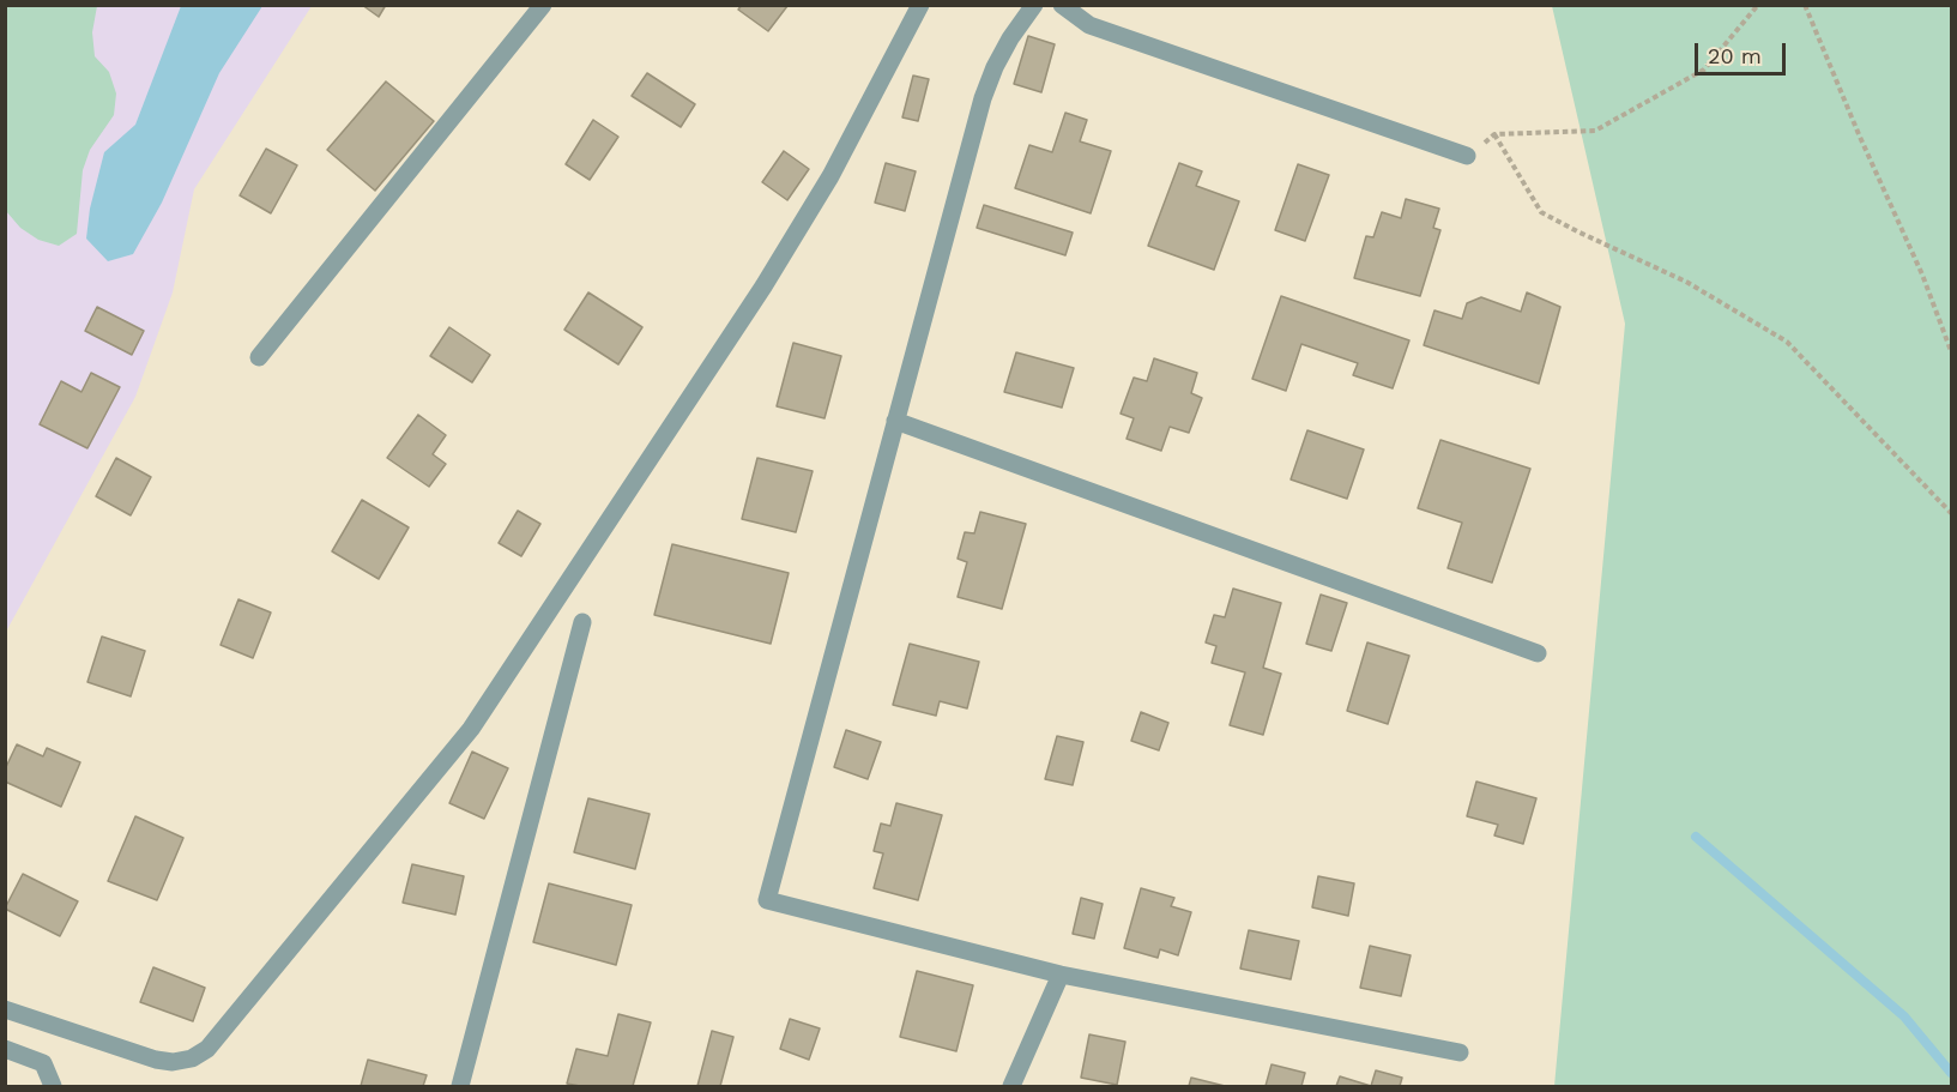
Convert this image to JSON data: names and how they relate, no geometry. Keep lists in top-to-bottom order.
{
  "scale_bar": "20 m"
}
